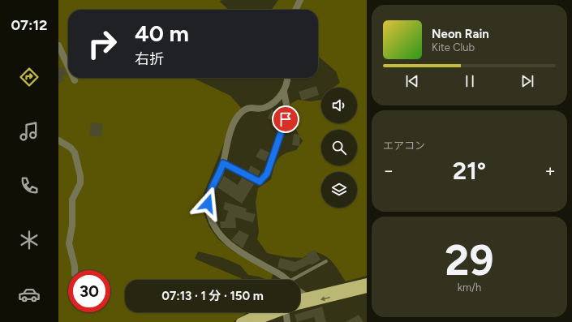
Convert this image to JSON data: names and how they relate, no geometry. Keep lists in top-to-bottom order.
{
  "page": {
    "tabs": "07:12",
    "turn": ["40 m", "右折"],
    "song": ["Neon Rain", "Kite Club"],
    "tile": [
      "エアコン",
      ["29", "km/h"]
    ],
    "heat": ["−", "21°", "+"],
    "limit": "30",
    "trip": "07:13 · 1 分 · 150 m"
  }
}
